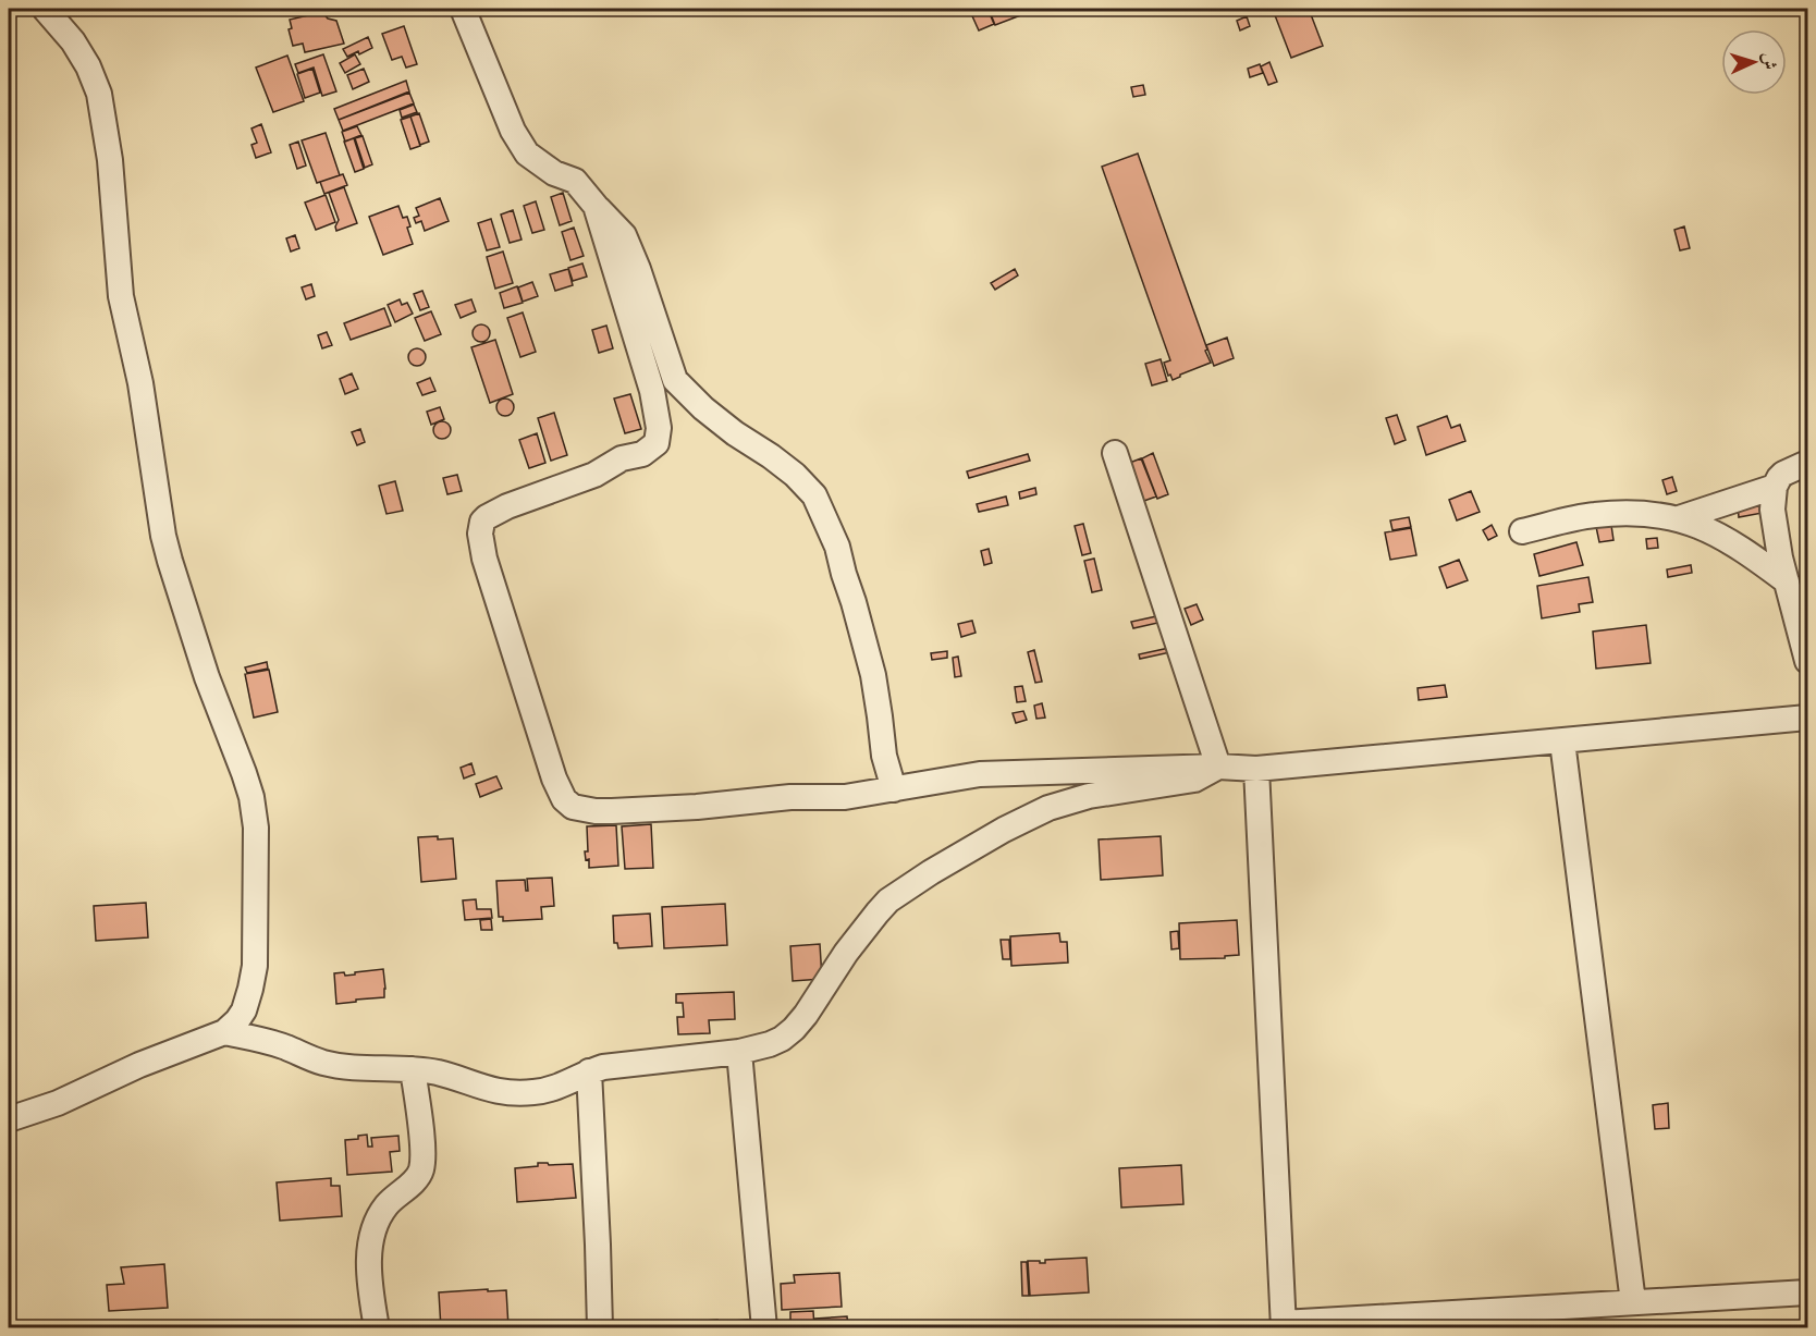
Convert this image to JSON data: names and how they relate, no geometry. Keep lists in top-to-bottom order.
{
  "north": "right"
}
